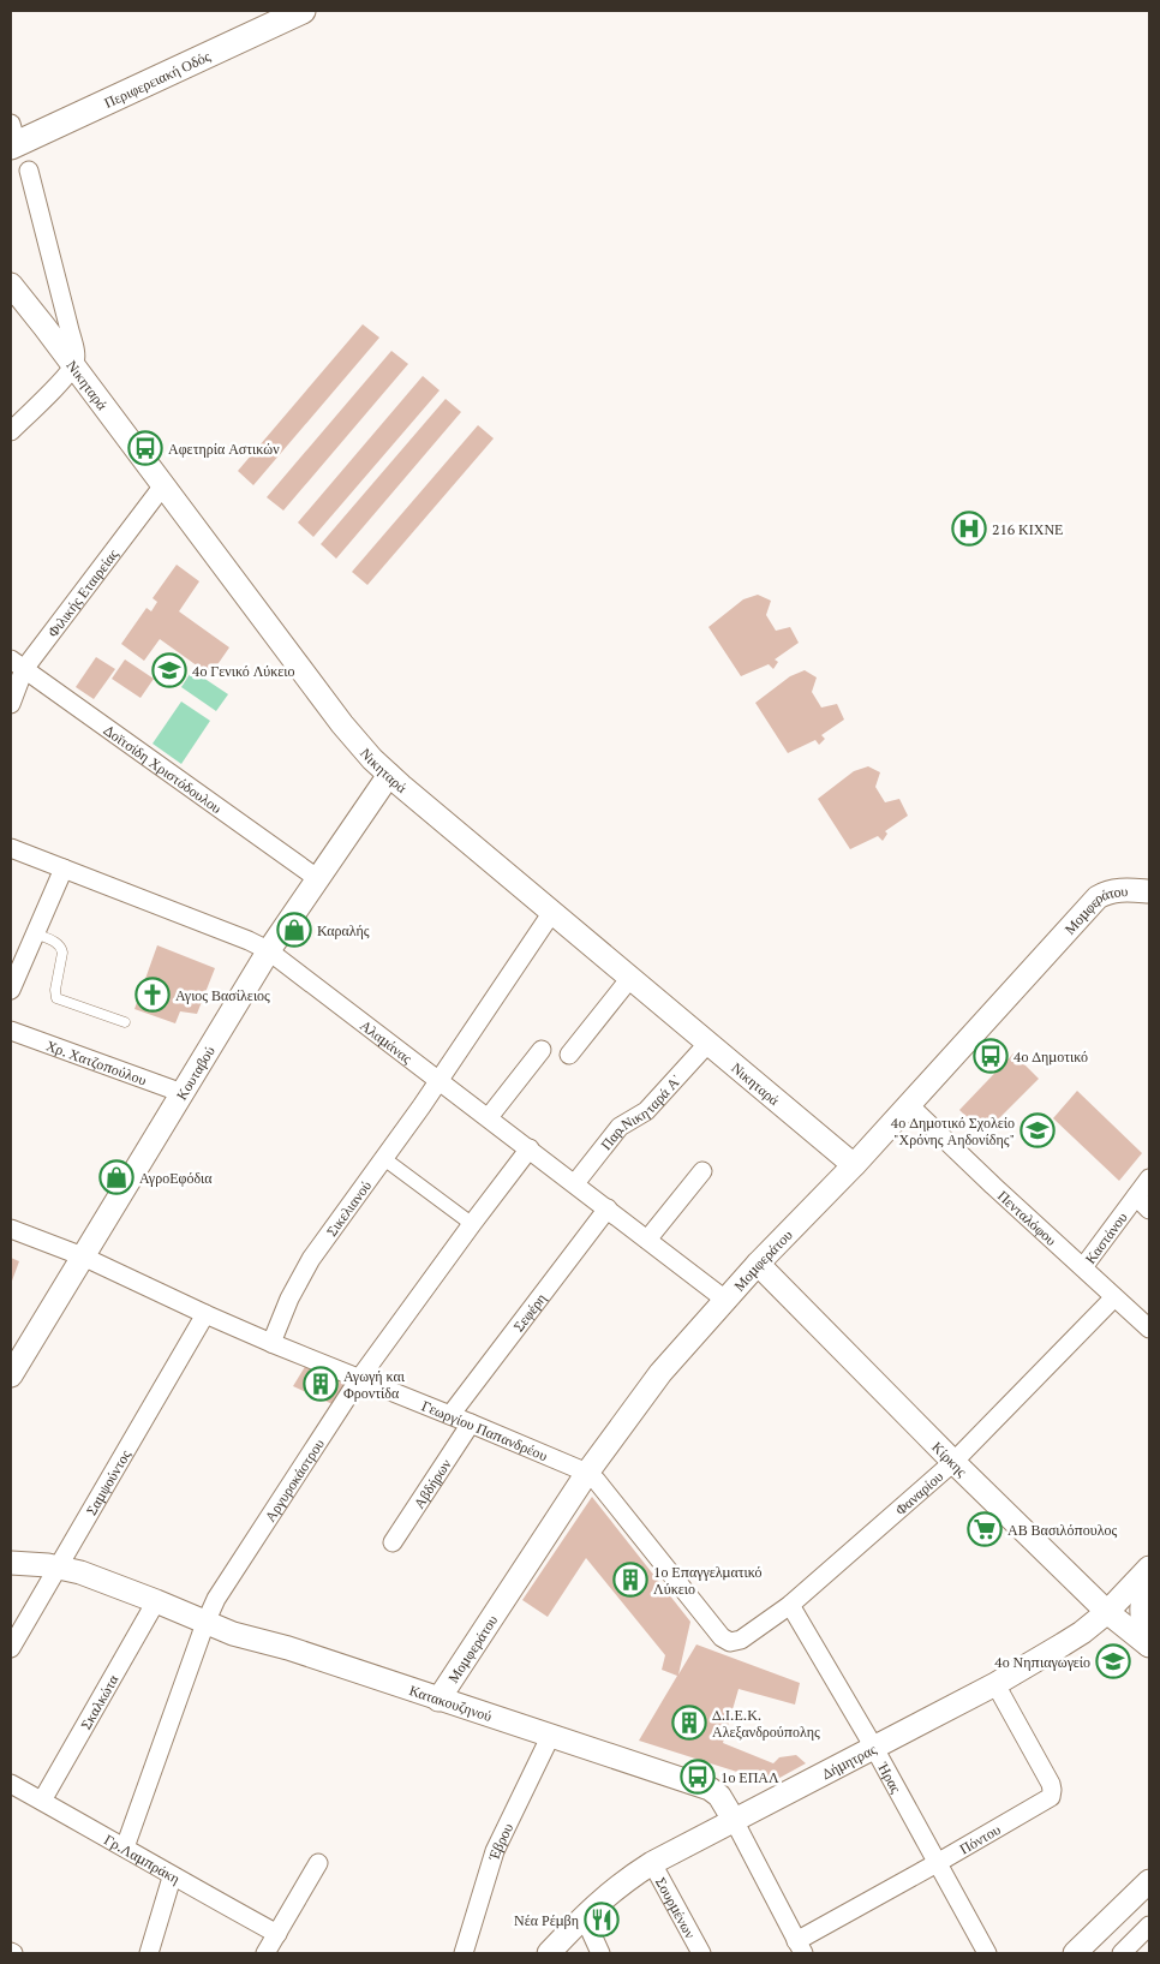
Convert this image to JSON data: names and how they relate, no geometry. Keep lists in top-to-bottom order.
{
  "streets": {
    "main road": ["Περιφερειακή Οδός"],
    "street": [
      "Νικηταρά",
      "Φιλικής Εταιρείας",
      "Δοϊτσίδη Χριστόδουλου",
      "Μομφεράτου",
      "Αλαμάνας",
      "Χρ. Χατζοπούλου",
      "Κουταβού",
      "Παρ.Νικηταρά Α'",
      "Σικελιανού",
      "Πενταλόφου",
      "Καστάνου",
      "Σεφέρη",
      "Γεωργίου Παπανδρέου",
      "Κίρκης",
      "Αργυροκάστρου",
      "Σαμψούντος",
      "Αβδήρων",
      "Φαναρίου",
      "Σκαλκώτα",
      "Κατακουζηνού",
      "Δήμητρας",
      "Ήρας",
      "Πόντου",
      "Έβρου",
      "Γρ.Λαμπράκη",
      "Σουρμένων"
    ]
  },
  "crossings": [
    ["Νικηταρά", "Φιλικής Εταιρείας"],
    ["Νικηταρά", "Μομφεράτου"],
    ["Νικηταρά", "Κουταβού"],
    ["Νικηταρά", "Παρ.Νικηταρά Α'"],
    ["Νικηταρά", "Σικελιανού"],
    ["Φιλικής Εταιρείας", "Δοϊτσίδη Χριστόδουλου"],
    ["Δοϊτσίδη Χριστόδουλου", "Κουταβού"],
    ["Μομφεράτου", "Αλαμάνας"],
    ["Μομφεράτου", "Πενταλόφου"],
    ["Μομφεράτου", "Γεωργίου Παπανδρέου"],
    ["Μομφεράτου", "Κίρκης"],
    ["Μομφεράτου", "Κατακουζηνού"],
    ["Αλαμάνας", "Κουταβού"],
    ["Αλαμάνας", "Παρ.Νικηταρά Α'"],
    ["Αλαμάνας", "Σικελιανού"],
    ["Αλαμάνας", "Σεφέρη"],
    ["Αλαμάνας", "Αργυροκάστρου"],
    ["Χρ. Χατζοπούλου", "Κουταβού"],
    ["Κουταβού", "Γεωργίου Παπανδρέου"],
    ["Σικελιανού", "Γεωργίου Παπανδρέου"],
    ["Πενταλόφου", "Καστάνου"],
    ["Πενταλόφου", "Φαναρίου"],
    ["Σεφέρη", "Γεωργίου Παπανδρέου"],
    ["Γεωργίου Παπανδρέου", "Αργυροκάστρου"],
    ["Γεωργίου Παπανδρέου", "Σαμψούντος"],
    ["Γεωργίου Παπανδρέου", "Αβδήρων"],
    ["Γεωργίου Παπανδρέου", "Φαναρίου"],
    ["Κίρκης", "Φαναρίου"],
    ["Κίρκης", "Δήμητρας"],
    ["Αργυροκάστρου", "Κατακουζηνού"],
    ["Αργυροκάστρου", "Γρ.Λαμπράκη"],
    ["Σαμψούντος", "Κατακουζηνού"],
    ["Φαναρίου", "Ήρας"],
    ["Σκαλκώτα", "Κατακουζηνού"],
    ["Σκαλκώτα", "Γρ.Λαμπράκη"],
    ["Κατακουζηνού", "Δήμητρας"],
    ["Κατακουζηνού", "Πόντου"],
    ["Κατακουζηνού", "Έβρου"],
    ["Δήμητρας", "Ήρας"],
    ["Δήμητρας", "Πόντου"],
    ["Δήμητρας", "Σουρμένων"],
    ["Ήρας", "Πόντου"]
  ],
  "places": {
    "bus stop": ["Αφετηρία Αστικών", "4ο Δημοτικό", "1ο ΕΠΑΛ"],
    "hospital": ["216 ΚΙΧΝΕ"],
    "school or university": ["4ο Γενικό Λύκειο", "4ο Δημοτικό Σχολείο \"Χρόνης Αηδονίδης\"", "4ο Νηπιαγωγείο"],
    "shop": ["Καραλής", "ΑγροΕφόδια"],
    "church": ["Αγιος Βασίλειος"],
    "building": ["Αγωγή και Φροντίδα", "1ο Επαγγελματικό Λύκειο", "Δ.Ι.Ε.Κ. Αλεξανδρούπολης"],
    "supermarket": ["ΑΒ Βασιλόπουλος"],
    "restaurant": ["Νέα Ρέμβη"]
  }
}
